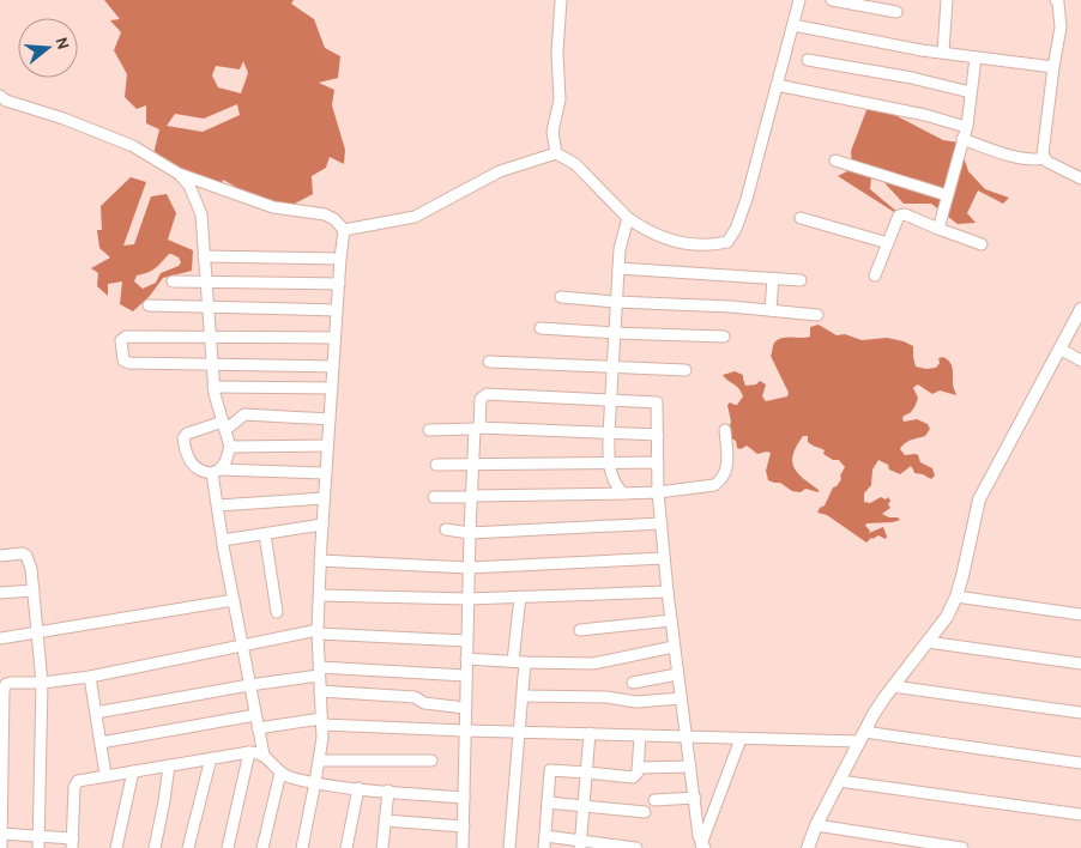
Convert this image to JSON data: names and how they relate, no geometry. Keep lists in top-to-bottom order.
{
  "north": "right"
}
